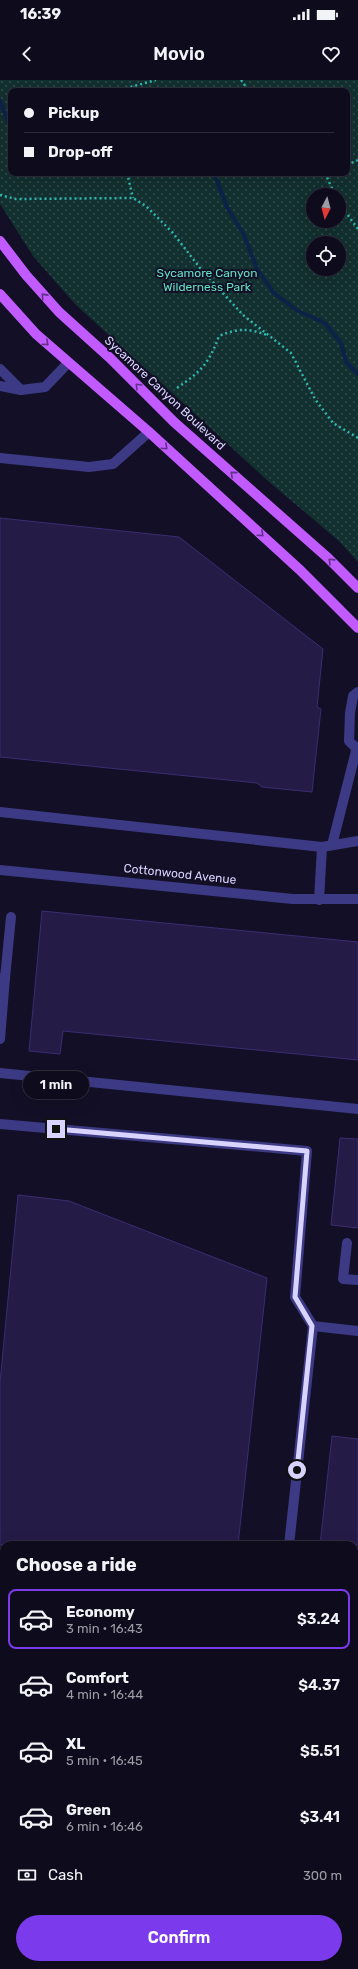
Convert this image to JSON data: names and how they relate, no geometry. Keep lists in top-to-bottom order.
{
  "streets": {
    "main road": ["Sycamore Canyon Boulevard"],
    "street": ["Cottonwood Avenue"]
  },
  "parks": ["Sycamore Canyon Wilderness Park"],
  "north": "bottom",
  "page": {
    "status": "16:39",
    "header": "Movio",
    "banner": ["Pickup", "Drop-off"],
    "bubble": "1 min",
    "heading": "Choose a ride",
    "list": [
      {
        "name": "Economy",
        "note": "3 min · 16:43",
        "value": "$3.24"
      },
      {
        "name": "Comfort",
        "note": "4 min · 16:44",
        "value": "$4.37"
      },
      {
        "name": "XL",
        "note": "5 min · 16:45",
        "value": "$5.51"
      },
      {
        "name": "Green",
        "note": "6 min · 16:46",
        "value": "$3.41"
      }
    ],
    "pay": ["Cash", "300 m"],
    "buttons": "Confirm"
  }
}
